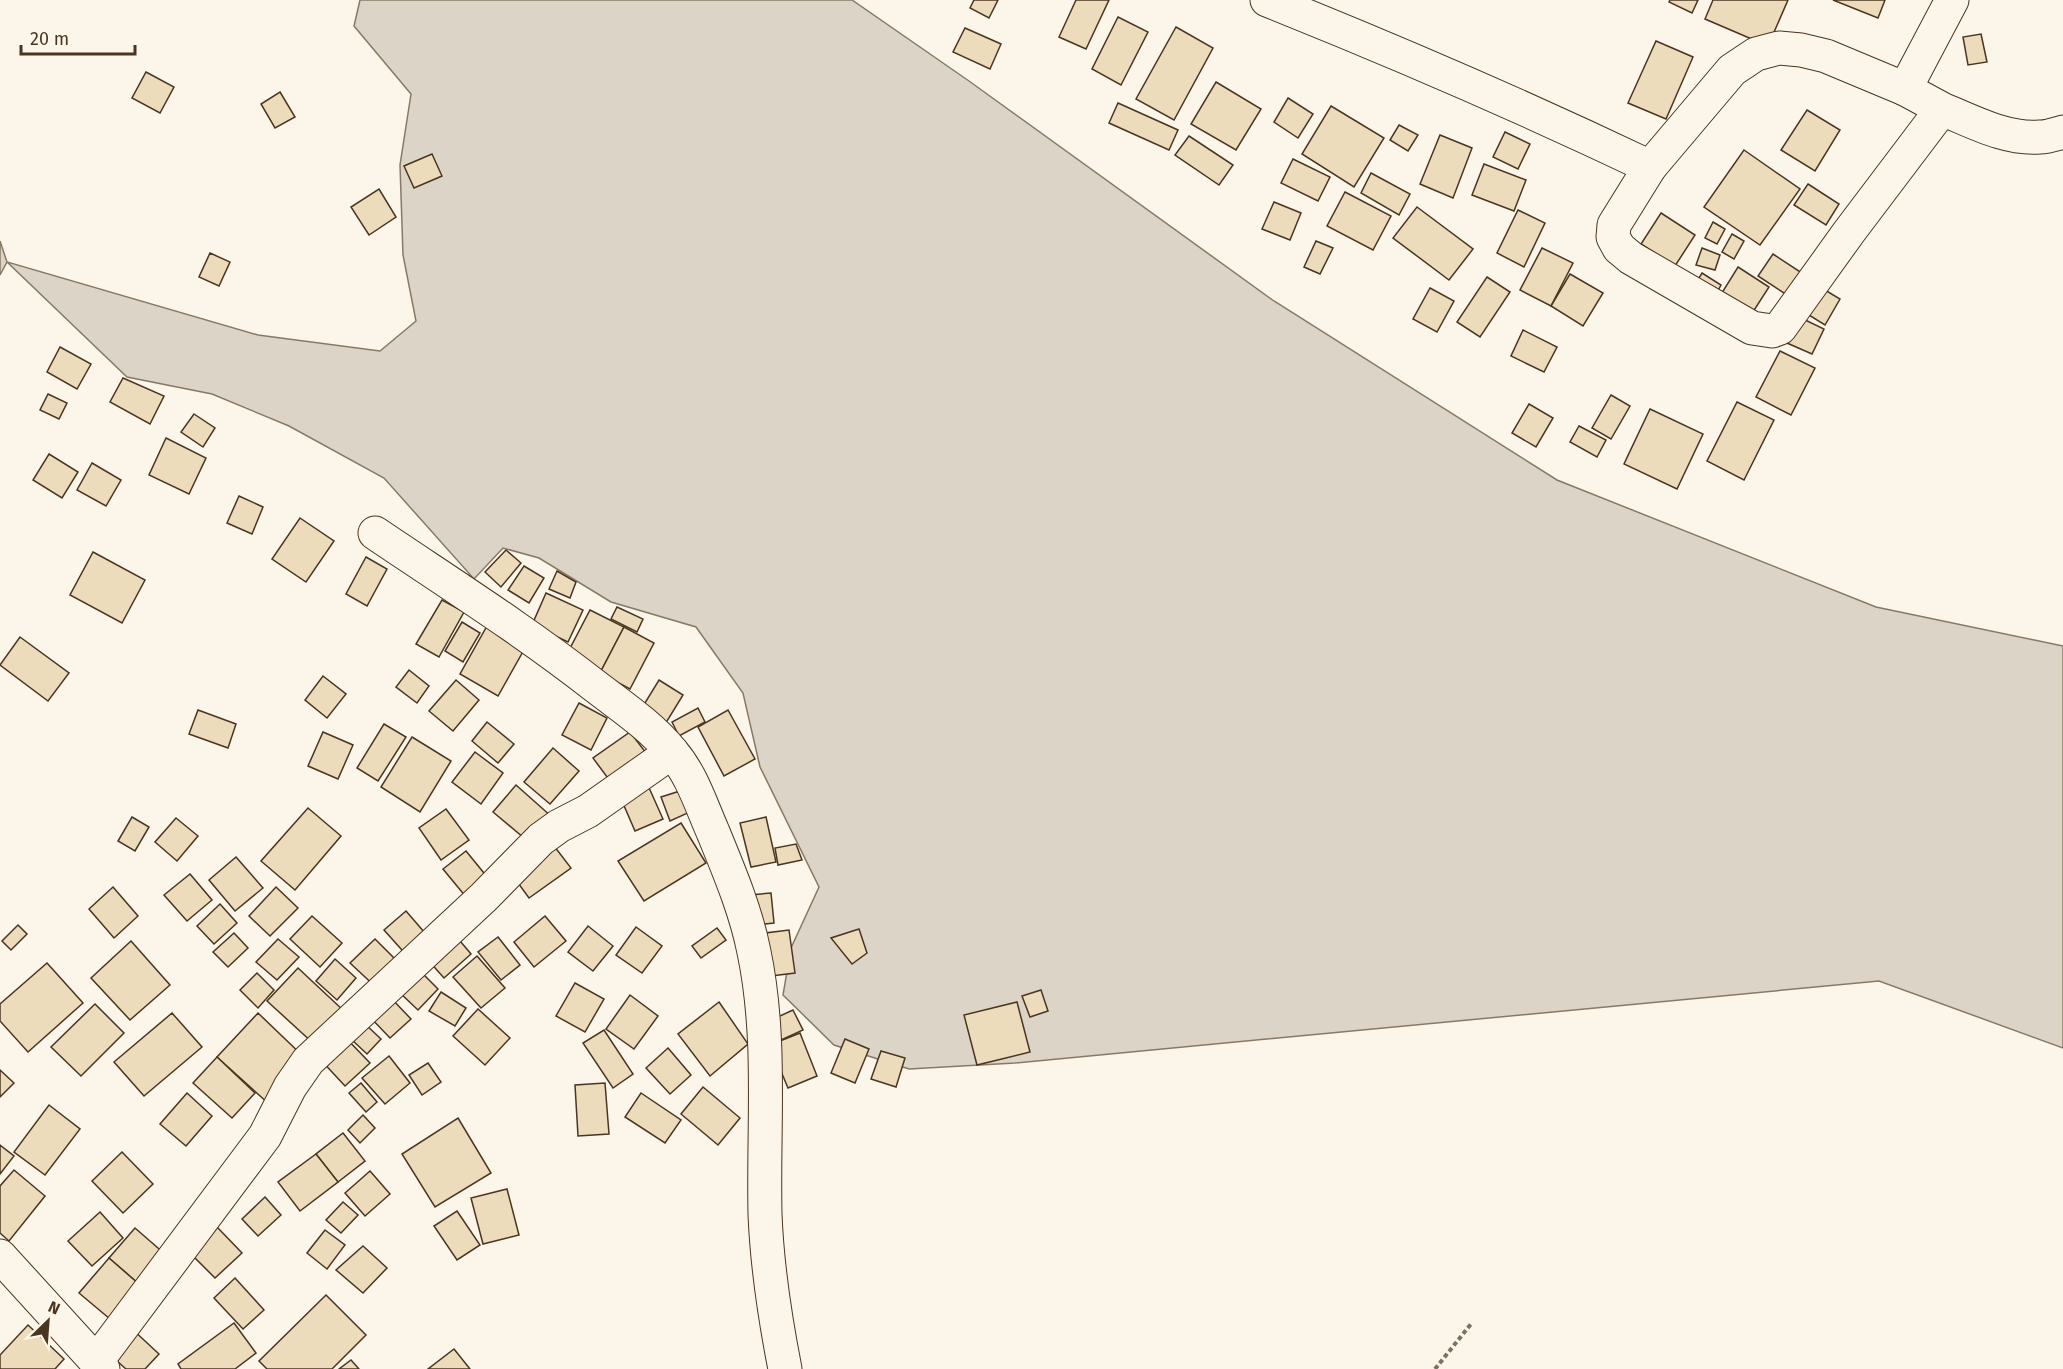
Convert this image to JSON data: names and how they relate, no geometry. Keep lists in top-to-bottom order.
{
  "scale_bar": "20 m",
  "north": "top right"
}
